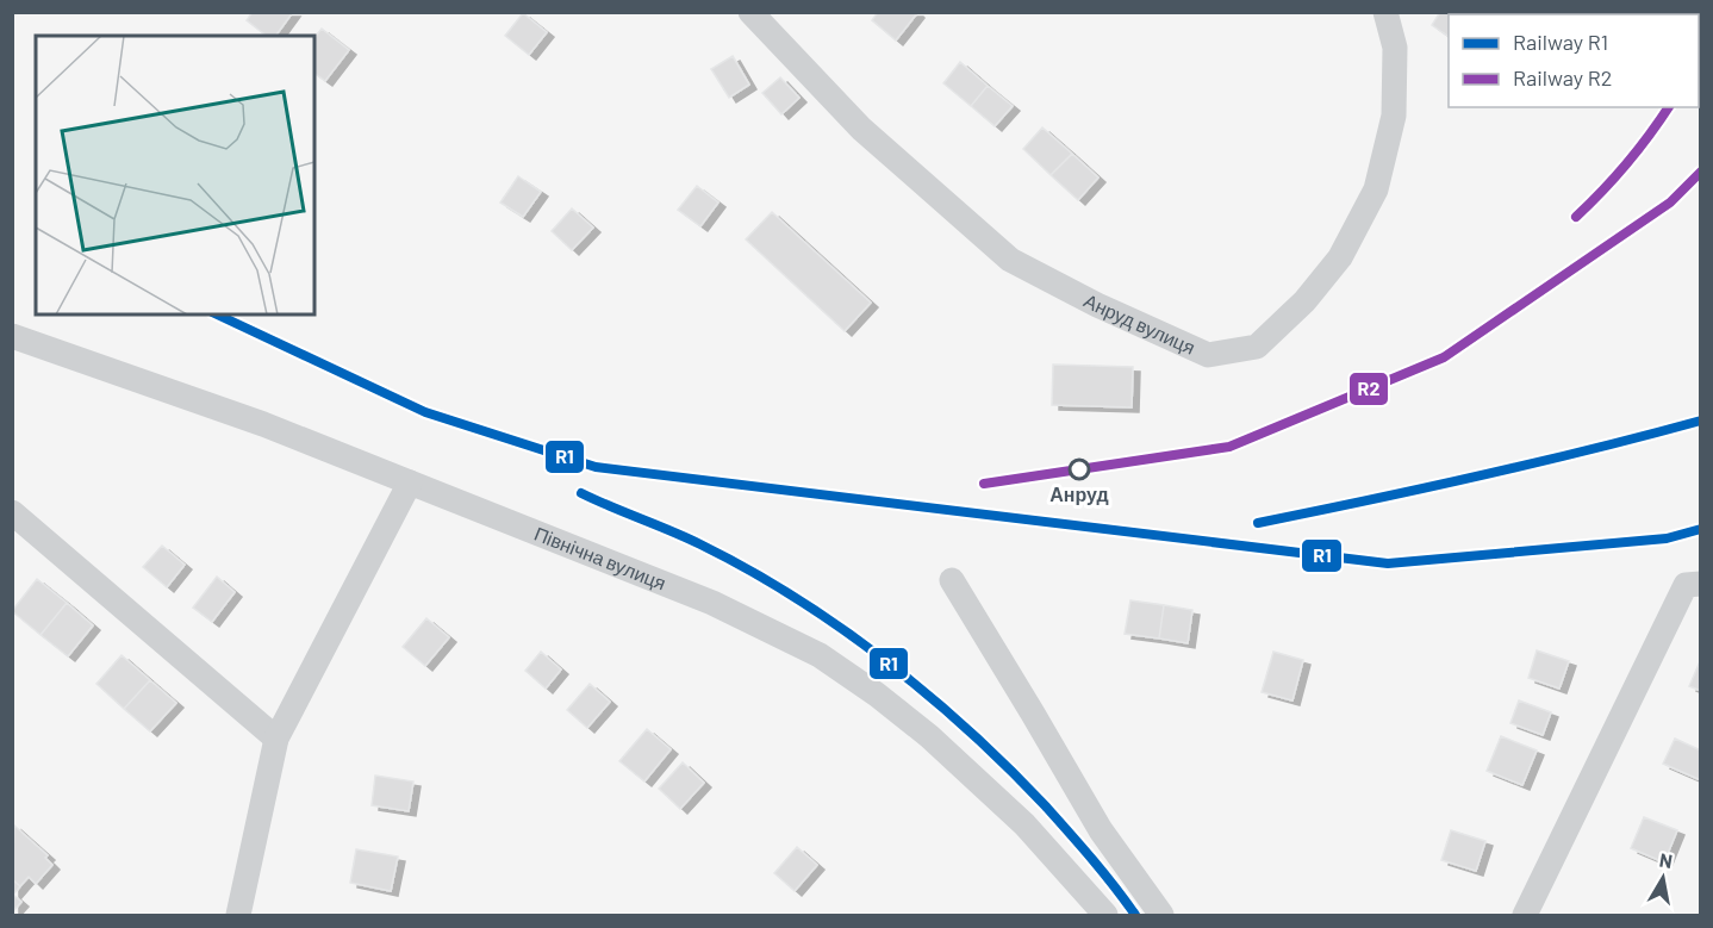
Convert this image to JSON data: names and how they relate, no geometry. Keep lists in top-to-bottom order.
{
  "streets": {
    "street": ["Анруд вулиця", "Північна вулиця"]
  },
  "places": ["Анруд"],
  "lines": ["rail line R2", "rail line R1"],
  "legend": ["Railway R1", "Railway R2"],
  "north": "top"
}
